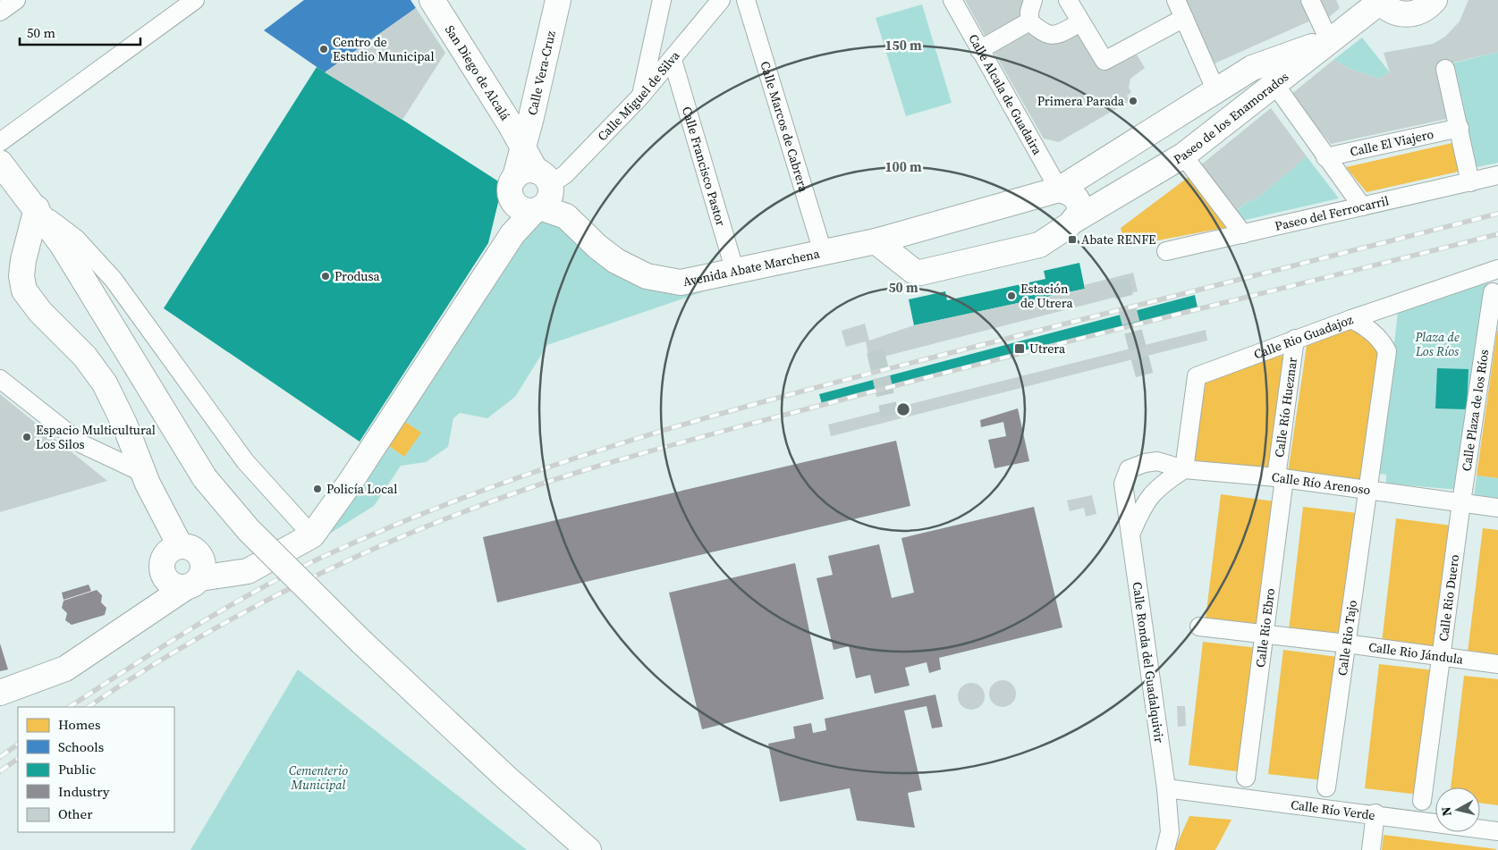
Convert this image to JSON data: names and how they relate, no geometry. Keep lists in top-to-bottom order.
{
  "streets": {
    "street": [
      "San Diego de Alcalá",
      "Calle Vera-Cruz",
      "Calle Alcala de Guadaira",
      "Calle Miguel de Silva",
      "Paseo de los Enamorados",
      "Calle Marcos de Cabrera",
      "Calle El Viajero",
      "Calle Francisco Pastor",
      "Paseo del Ferrocarril",
      "Avenida Abate Marchena",
      "Calle Rio Guadajoz",
      "Calle Río Hueznar",
      "Calle Plaza de los Ríos",
      "Calle Río Arenoso",
      "Calle Rio Duero",
      "Calle Rio Ebro",
      "Calle Rio Tajo",
      "Calle Rio Jándula",
      "Calle Ronda del Guadalquivir",
      "Calle Río Verde"
    ]
  },
  "crossings": [
    ["San Diego de Alcalá", "Calle Vera-Cruz"],
    ["San Diego de Alcalá", "Calle Miguel de Silva"],
    ["San Diego de Alcalá", "Avenida Abate Marchena"],
    ["Calle Alcala de Guadaira", "Paseo de los Enamorados"],
    ["Calle Miguel de Silva", "Calle Francisco Pastor"],
    ["Calle Miguel de Silva", "Avenida Abate Marchena"],
    ["Paseo de los Enamorados", "Avenida Abate Marchena"],
    ["Calle Marcos de Cabrera", "Avenida Abate Marchena"],
    ["Calle Francisco Pastor", "Avenida Abate Marchena"],
    ["Calle Rio Guadajoz", "Calle Río Hueznar"],
    ["Calle Rio Guadajoz", "Calle Río Arenoso"],
    ["Calle Rio Guadajoz", "Calle Ronda del Guadalquivir"],
    ["Calle Río Hueznar", "Calle Río Arenoso"],
    ["Calle Río Hueznar", "Calle Rio Ebro"],
    ["Calle Plaza de los Ríos", "Calle Río Arenoso"],
    ["Calle Plaza de los Ríos", "Calle Rio Duero"],
    ["Calle Río Arenoso", "Calle Rio Duero"],
    ["Calle Río Arenoso", "Calle Rio Ebro"],
    ["Calle Río Arenoso", "Calle Rio Tajo"],
    ["Calle Río Arenoso", "Calle Ronda del Guadalquivir"],
    ["Calle Rio Duero", "Calle Rio Jándula"],
    ["Calle Rio Ebro", "Calle Rio Jándula"],
    ["Calle Rio Tajo", "Calle Rio Jándula"],
    ["Calle Ronda del Guadalquivir", "Calle Río Verde"]
  ],
  "parks": ["Plaza de Los Ríos", "Cementerio Municipal"],
  "places": {
    "other": [
      "Centro de Estudio Municipal",
      "Primera Parada",
      "Produsa",
      "Estación de Utrera",
      "Espacio Multicultural Los Silos",
      "Policía Local"
    ],
    "transit": ["Abate RENFE", "Utrera"]
  },
  "legend": [
    "Homes",
    "Schools",
    "Public",
    "Industry",
    "Other"
  ],
  "scale_bar": "50 m",
  "north": "left",
  "rings": ["150 m", "100 m", "50 m"]
}
